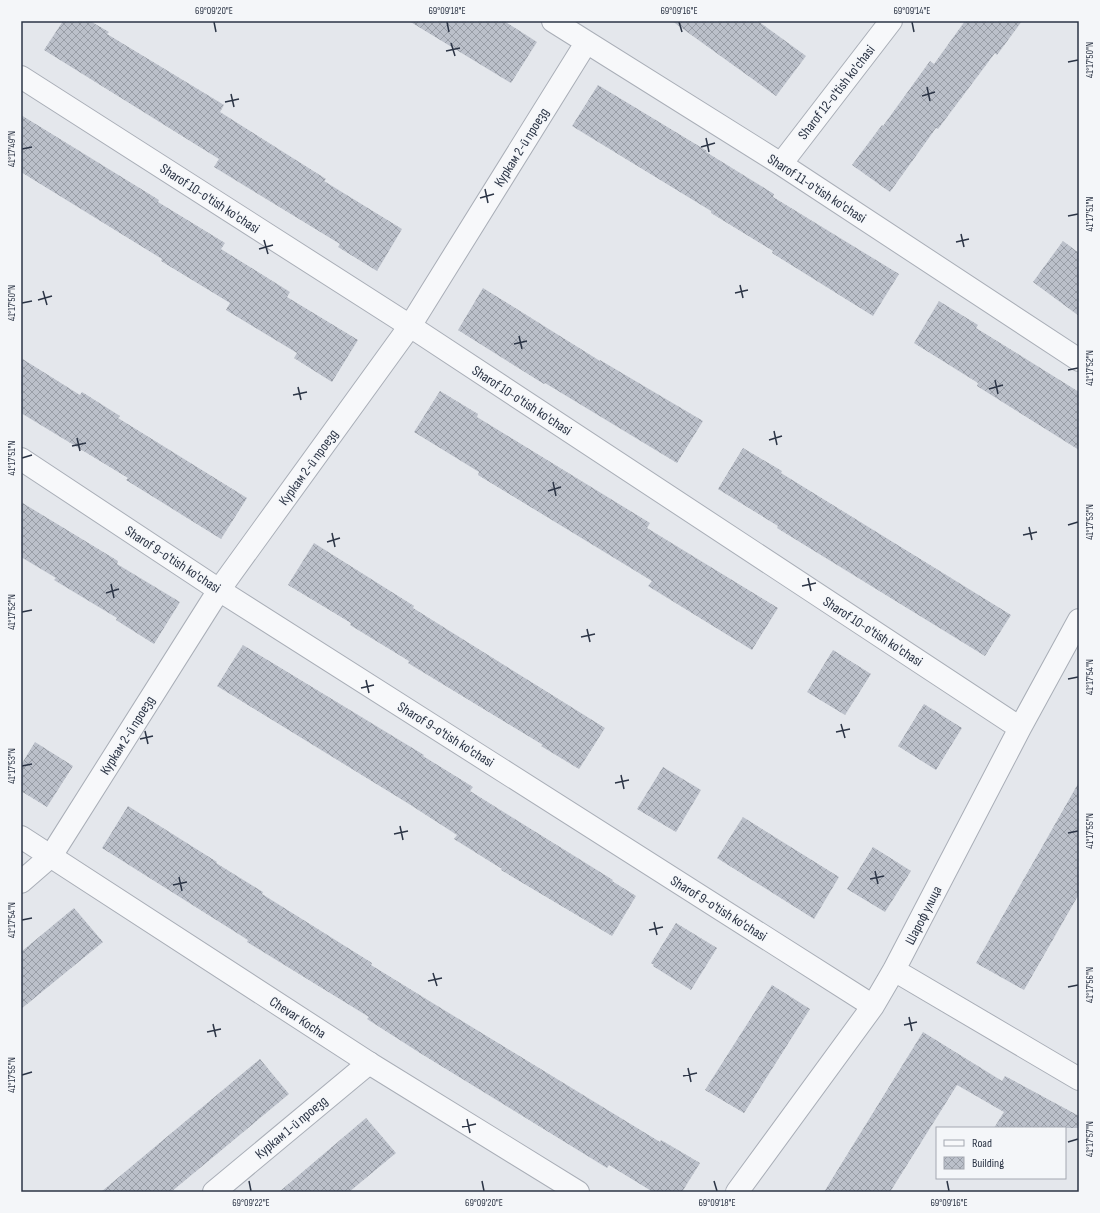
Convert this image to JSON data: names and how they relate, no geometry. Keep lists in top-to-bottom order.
{
  "streets": {
    "street": [
      "Sharof 12-o'tish ko'chasi",
      "Куркам 2-й проезд",
      "Sharof 11-o'tish ko'chasi",
      "Sharof 10-o'tish ko'chasi",
      "Sharof 9-o'tish ko'chasi",
      "Шароф улица",
      "Chevar Kocha",
      "Куркам 1-й проезд"
    ]
  },
  "crossings": [
    ["Sharof 12-o'tish ko'chasi", "Sharof 11-o'tish ko'chasi"],
    ["Куркам 2-й проезд", "Sharof 11-o'tish ko'chasi"],
    ["Куркам 2-й проезд", "Sharof 10-o'tish ko'chasi"],
    ["Куркам 2-й проезд", "Sharof 9-o'tish ko'chasi"],
    ["Куркам 2-й проезд", "Chevar Kocha"],
    ["Sharof 10-o'tish ko'chasi", "Шароф улица"],
    ["Sharof 9-o'tish ko'chasi", "Шароф улица"],
    ["Chevar Kocha", "Куркам 1-й проезд"]
  ],
  "legend": ["Road", "Building"],
  "coordinates": [
    "69°09'20\"E",
    "69°09'18\"E",
    "69°09'16\"E",
    "69°09'14\"E",
    "41°17'50\"N",
    "41°17'49\"N",
    "41°17'51\"N",
    "41°17'52\"N",
    "41°17'53\"N",
    "41°17'54\"N",
    "41°17'55\"N",
    "41°17'56\"N",
    "41°17'57\"N",
    "69°09'22\"E"
  ]
}
